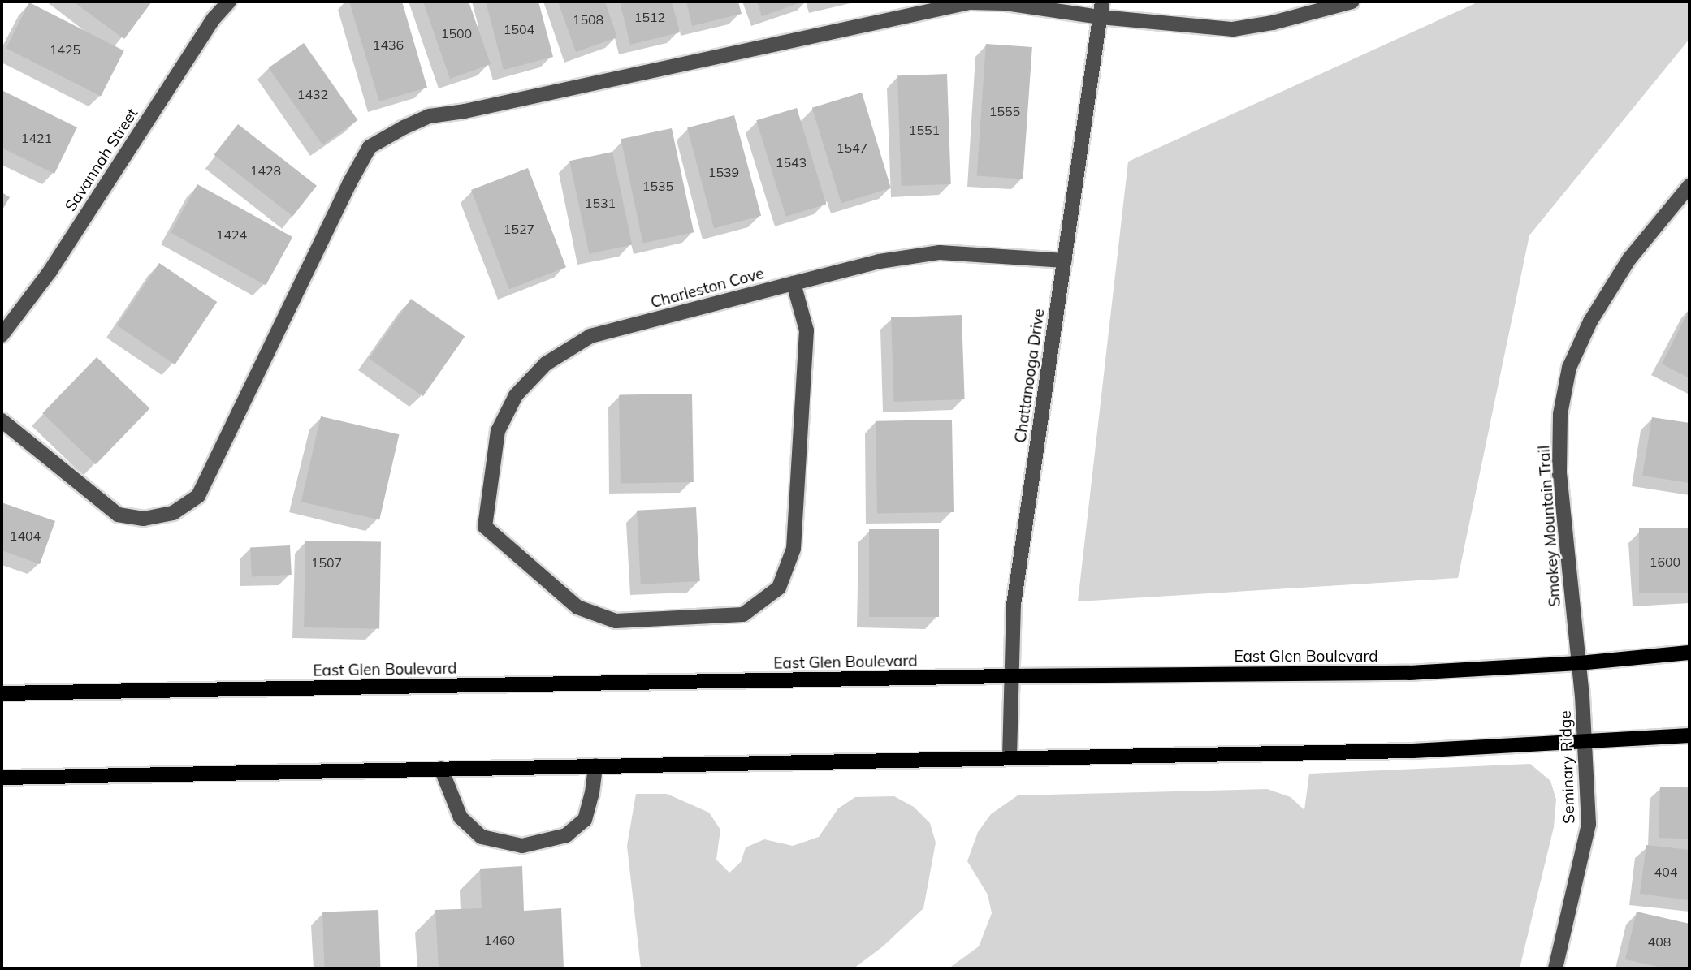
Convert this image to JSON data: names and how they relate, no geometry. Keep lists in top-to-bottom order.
{
  "streets": {
    "main road": ["East Glen Boulevard"],
    "street": [
      "Savannah Street",
      "Charleston Cove",
      "Chattanooga Drive",
      "Smokey Mountain Trail",
      "Seminary Ridge"
    ]
  },
  "crossings": [
    ["Charleston Cove", "Chattanooga Drive"],
    ["Chattanooga Drive", "East Glen Boulevard"],
    ["Smokey Mountain Trail", "East Glen Boulevard"],
    ["Smokey Mountain Trail", "Seminary Ridge"],
    ["East Glen Boulevard", "Seminary Ridge"]
  ],
  "house_numbers": [
    "1512",
    "1508",
    "1504",
    "1500",
    "1436",
    "1425",
    "1432",
    "1555",
    "1551",
    "1421",
    "1547",
    "1543",
    "1428",
    "1539",
    "1535",
    "1531",
    "1527",
    "1424",
    "1404",
    "1600",
    "1507",
    "404",
    "1460",
    "408"
  ]
}
